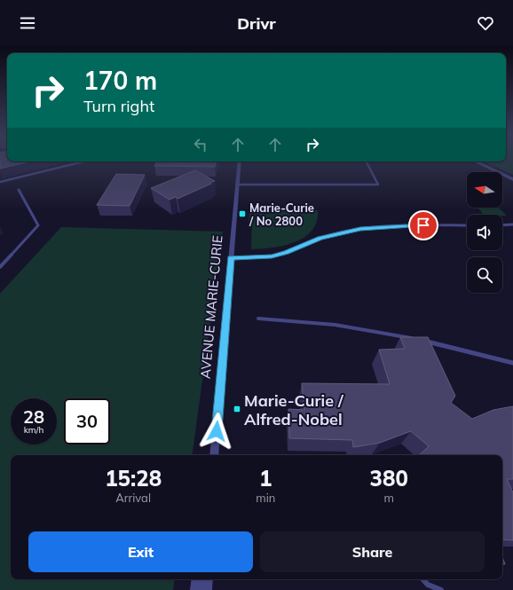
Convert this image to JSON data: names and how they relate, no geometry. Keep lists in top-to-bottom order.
{
  "streets": {
    "street": ["AVENUE MARIE-CURIE"]
  },
  "places": {
    "transit": ["Marie-Curie / No 2800", "Marie-Curie / Alfred-Nobel"]
  },
  "north": "left",
  "page": {
    "header": "Drivr",
    "turn": ["170 m", "Turn right"],
    "speed": "28 km/h",
    "limit": "30",
    "eta": [
      "15:28",
      "Arrival",
      "1",
      "min",
      "380",
      "m"
    ],
    "buttons": ["Exit", "Share"]
  }
}
